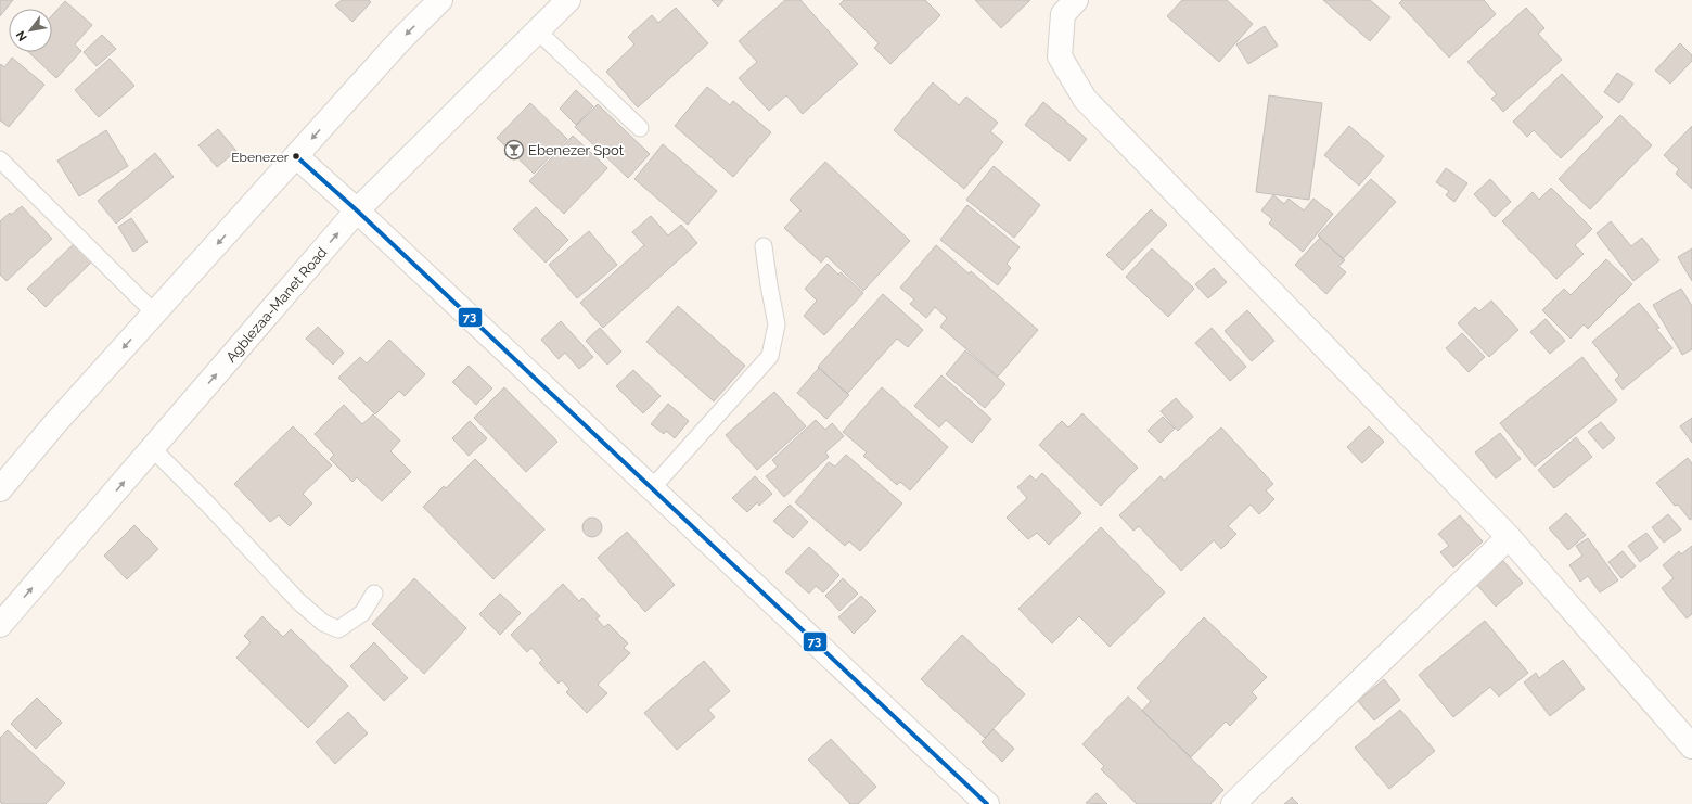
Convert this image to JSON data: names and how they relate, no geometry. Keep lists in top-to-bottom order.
{
  "streets": {
    "street": ["Agblezaa-Manet Road"]
  },
  "places": {
    "bar": ["Ebenezer Spot"],
    "other": ["Ebenezer"]
  },
  "lines": ["transit line 73"],
  "north": "bottom left"
}
